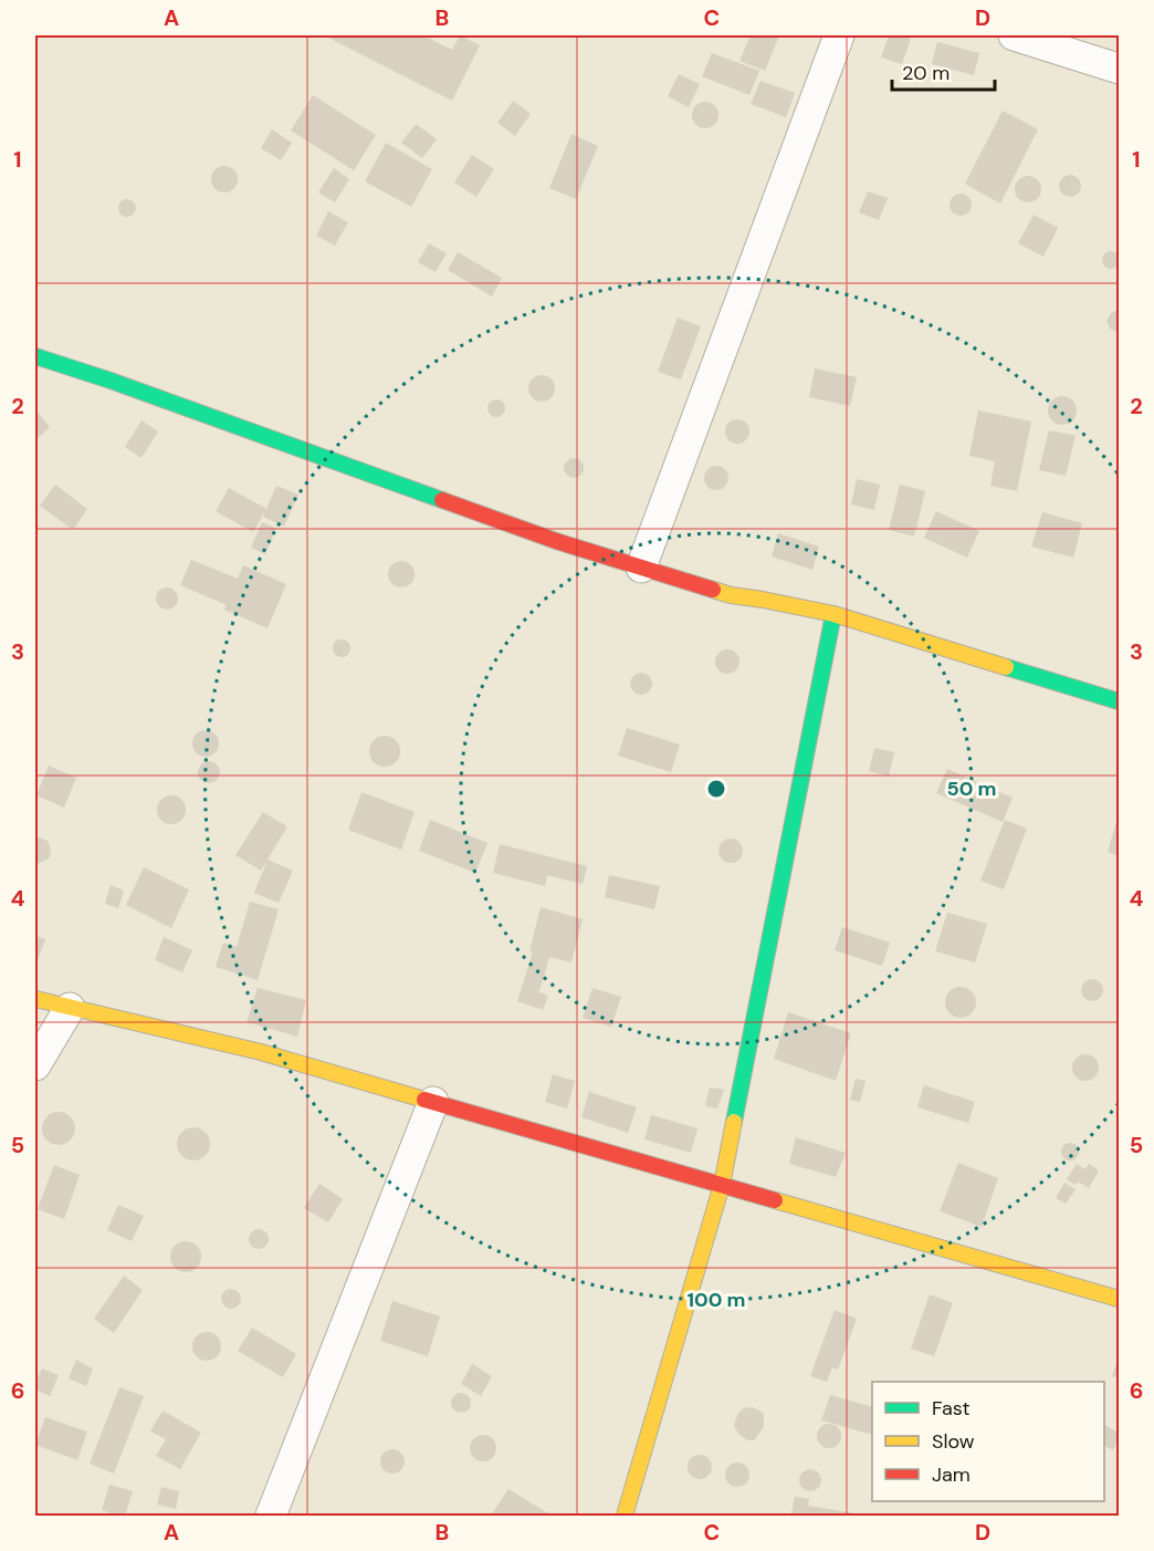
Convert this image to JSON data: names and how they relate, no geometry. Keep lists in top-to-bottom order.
{
  "legend": ["Fast", "Slow", "Jam"],
  "scale_bar": "20 m",
  "grid": {
    "columns": [
      "A",
      "B",
      "C",
      "D"
    ],
    "rows": [
      "1",
      "2",
      "3",
      "4",
      "5",
      "6"
    ]
  },
  "rings": ["50 m", "100 m"]
}
